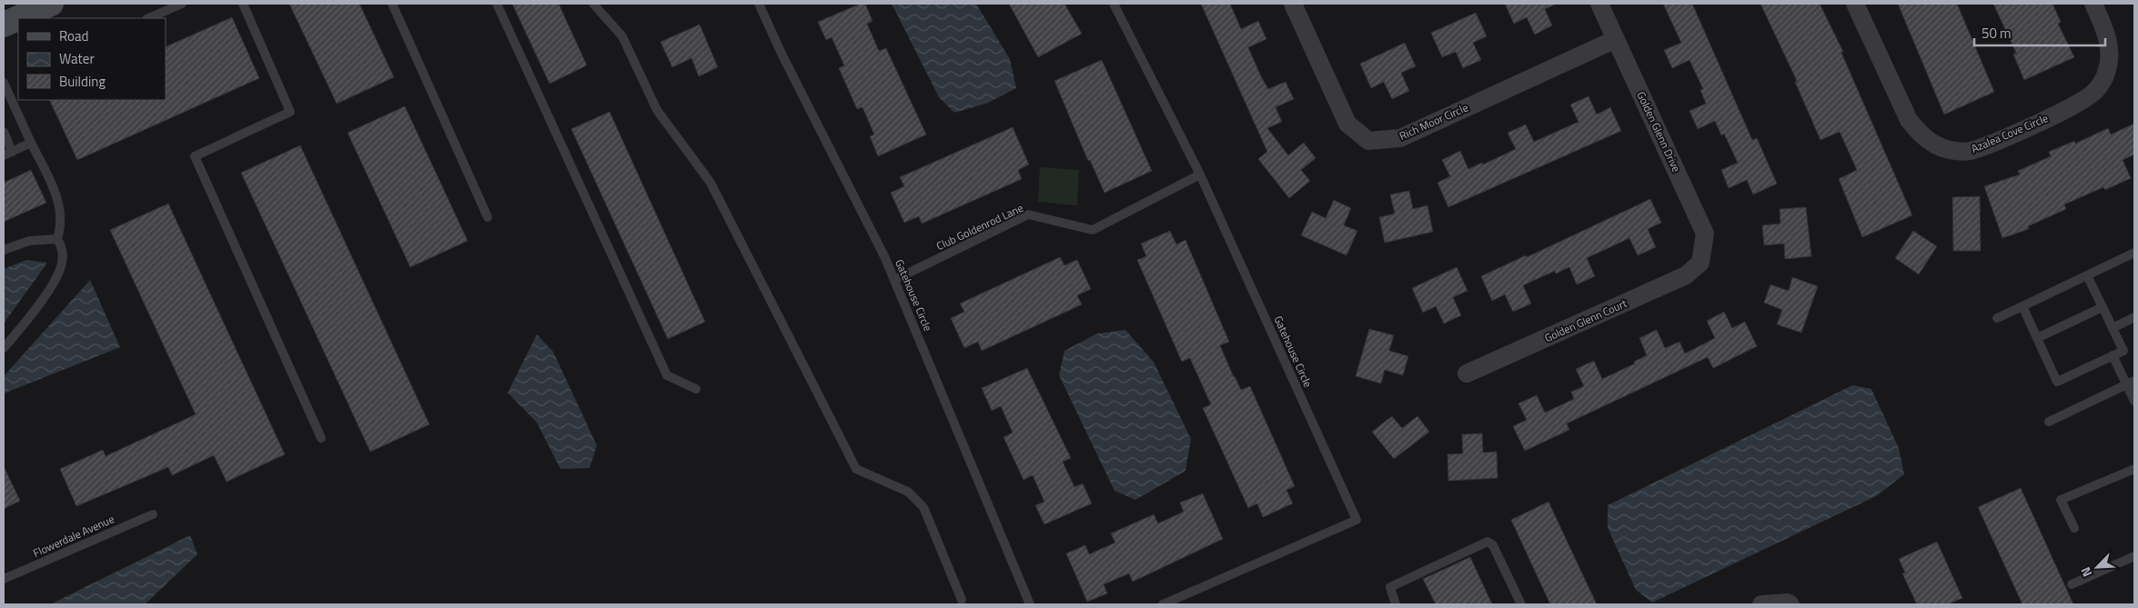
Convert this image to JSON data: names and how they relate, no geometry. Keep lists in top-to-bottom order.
{
  "streets": {
    "street": [
      "Rich Moor Circle",
      "Golden Glenn Drive",
      "Azalea Cove Circle",
      "Golden Glenn Court"
    ],
    "lane": ["Club Goldenrod Lane", "Gatehouse Circle", "Flowerdale Avenue"]
  },
  "crossings": [
    ["Rich Moor Circle", "Golden Glenn Drive"],
    ["Golden Glenn Drive", "Golden Glenn Court"],
    ["Club Goldenrod Lane", "Gatehouse Circle"]
  ],
  "legend": ["Road", "Water", "Building"],
  "scale_bar": "50 m",
  "north": "bottom left"
}
